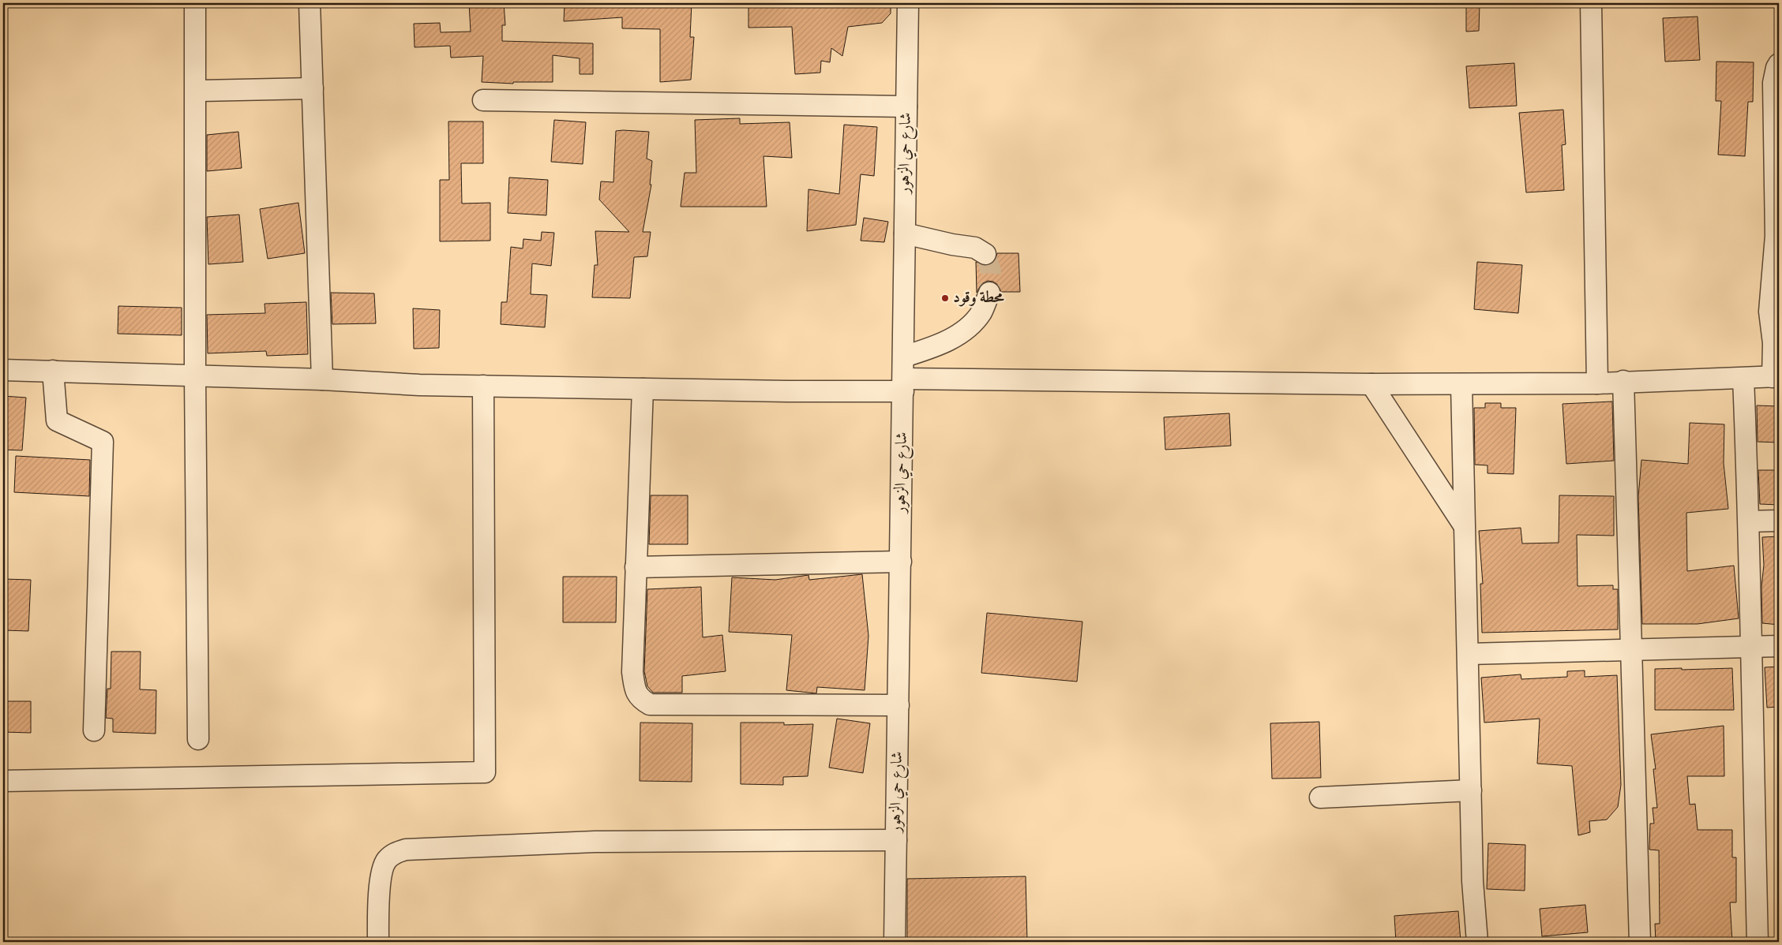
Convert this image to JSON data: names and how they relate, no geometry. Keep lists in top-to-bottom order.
{
  "streets": {
    "street": ["شارع حي الزهور"]
  },
  "places": ["محطة وقود"]
}
